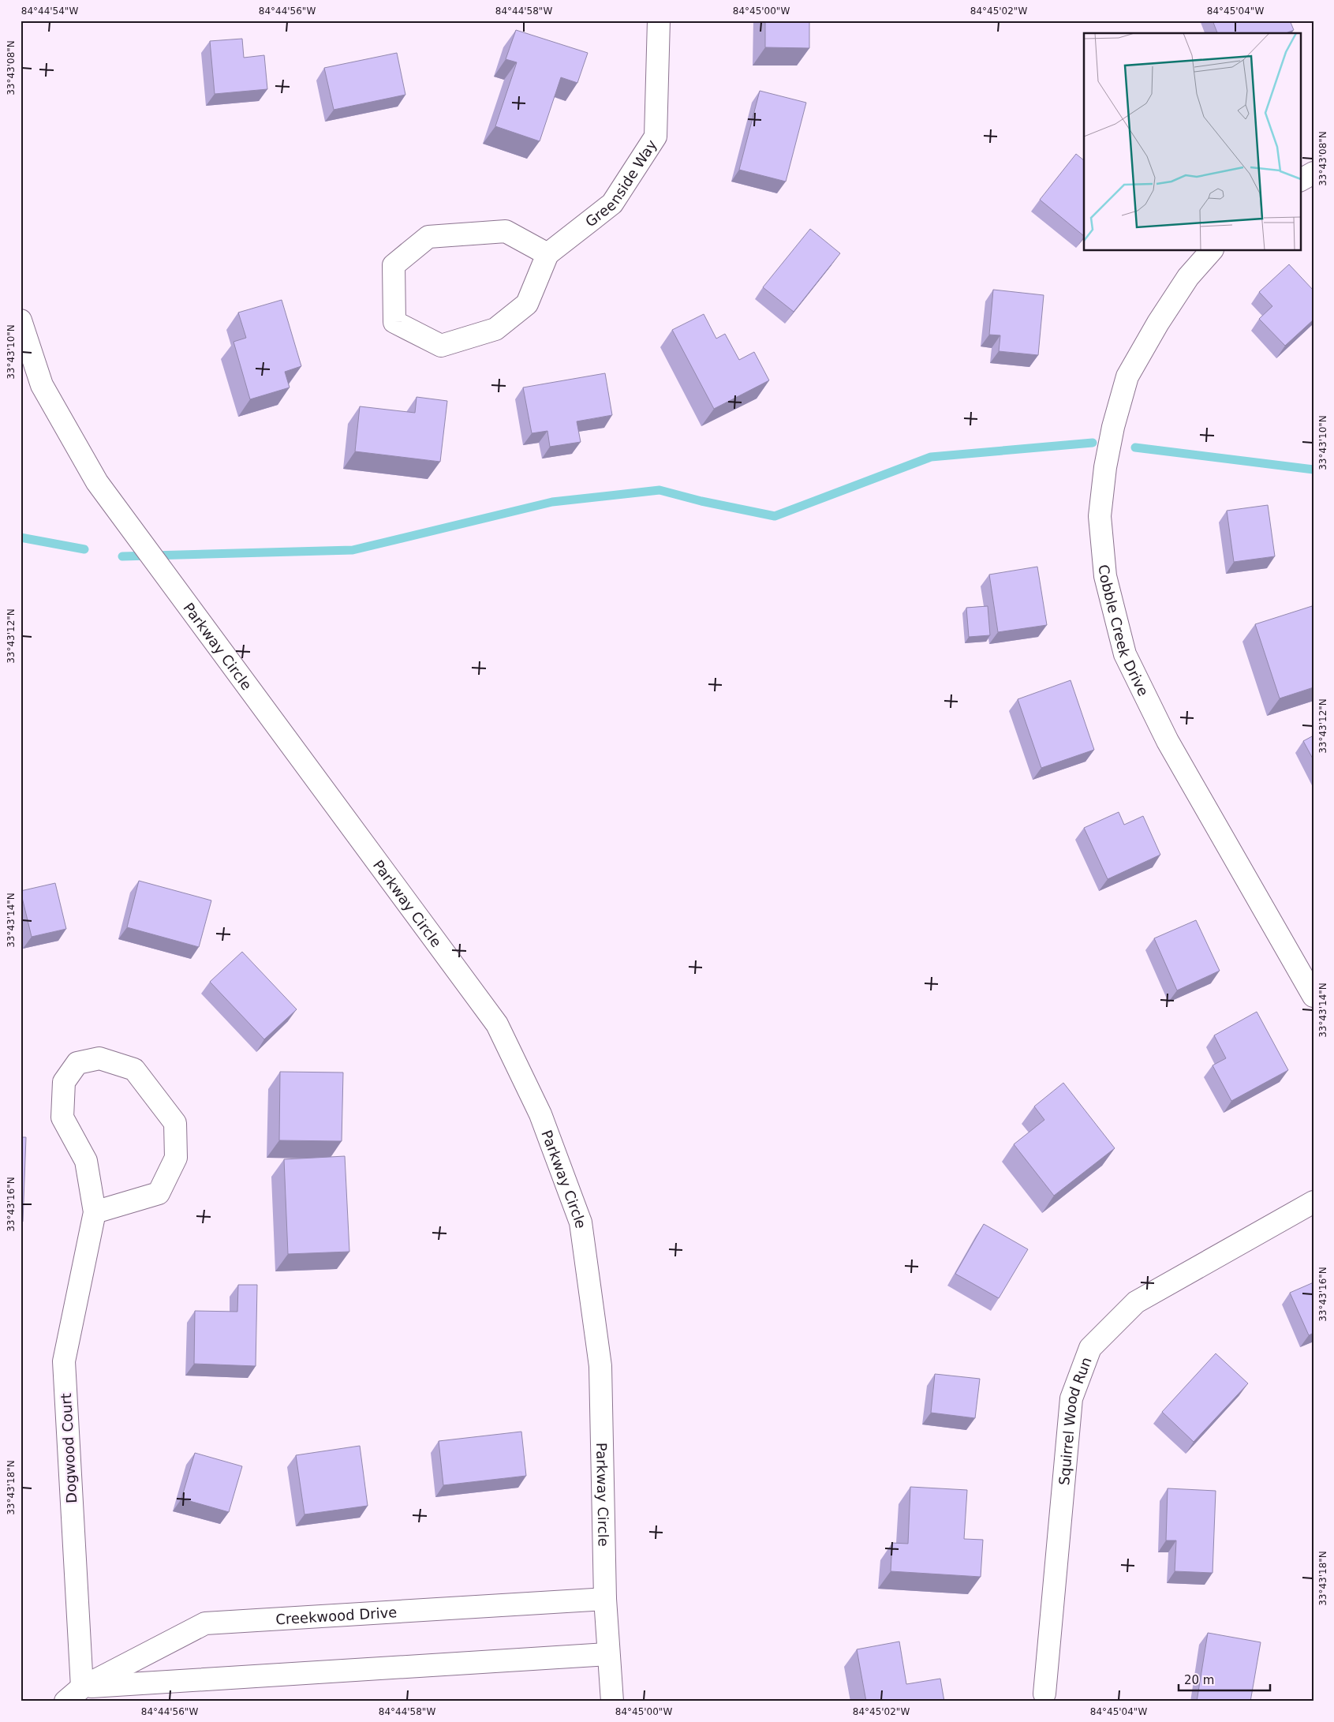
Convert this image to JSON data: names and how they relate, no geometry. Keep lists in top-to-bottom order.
{
  "streets": {
    "street": [
      "Greenside Way",
      "Cobble Creek Drive",
      "Parkway Circle",
      "Squirrel Wood Run",
      "Dogwood Court",
      "Creekwood Drive"
    ]
  },
  "crossings": [
    ["Parkway Circle", "Creekwood Drive"],
    ["Dogwood Court", "Creekwood Drive"]
  ],
  "scale_bar": "20 m",
  "coordinates": [
    "84°44'54\"W",
    "84°44'56\"W",
    "84°44'58\"W",
    "84°45'00\"W",
    "84°45'02\"W",
    "84°45'04\"W",
    "33°43'08\"N",
    "33°43'10\"N",
    "33°43'12\"N",
    "33°43'14\"N",
    "33°43'16\"N",
    "33°43'18\"N"
  ]
}
